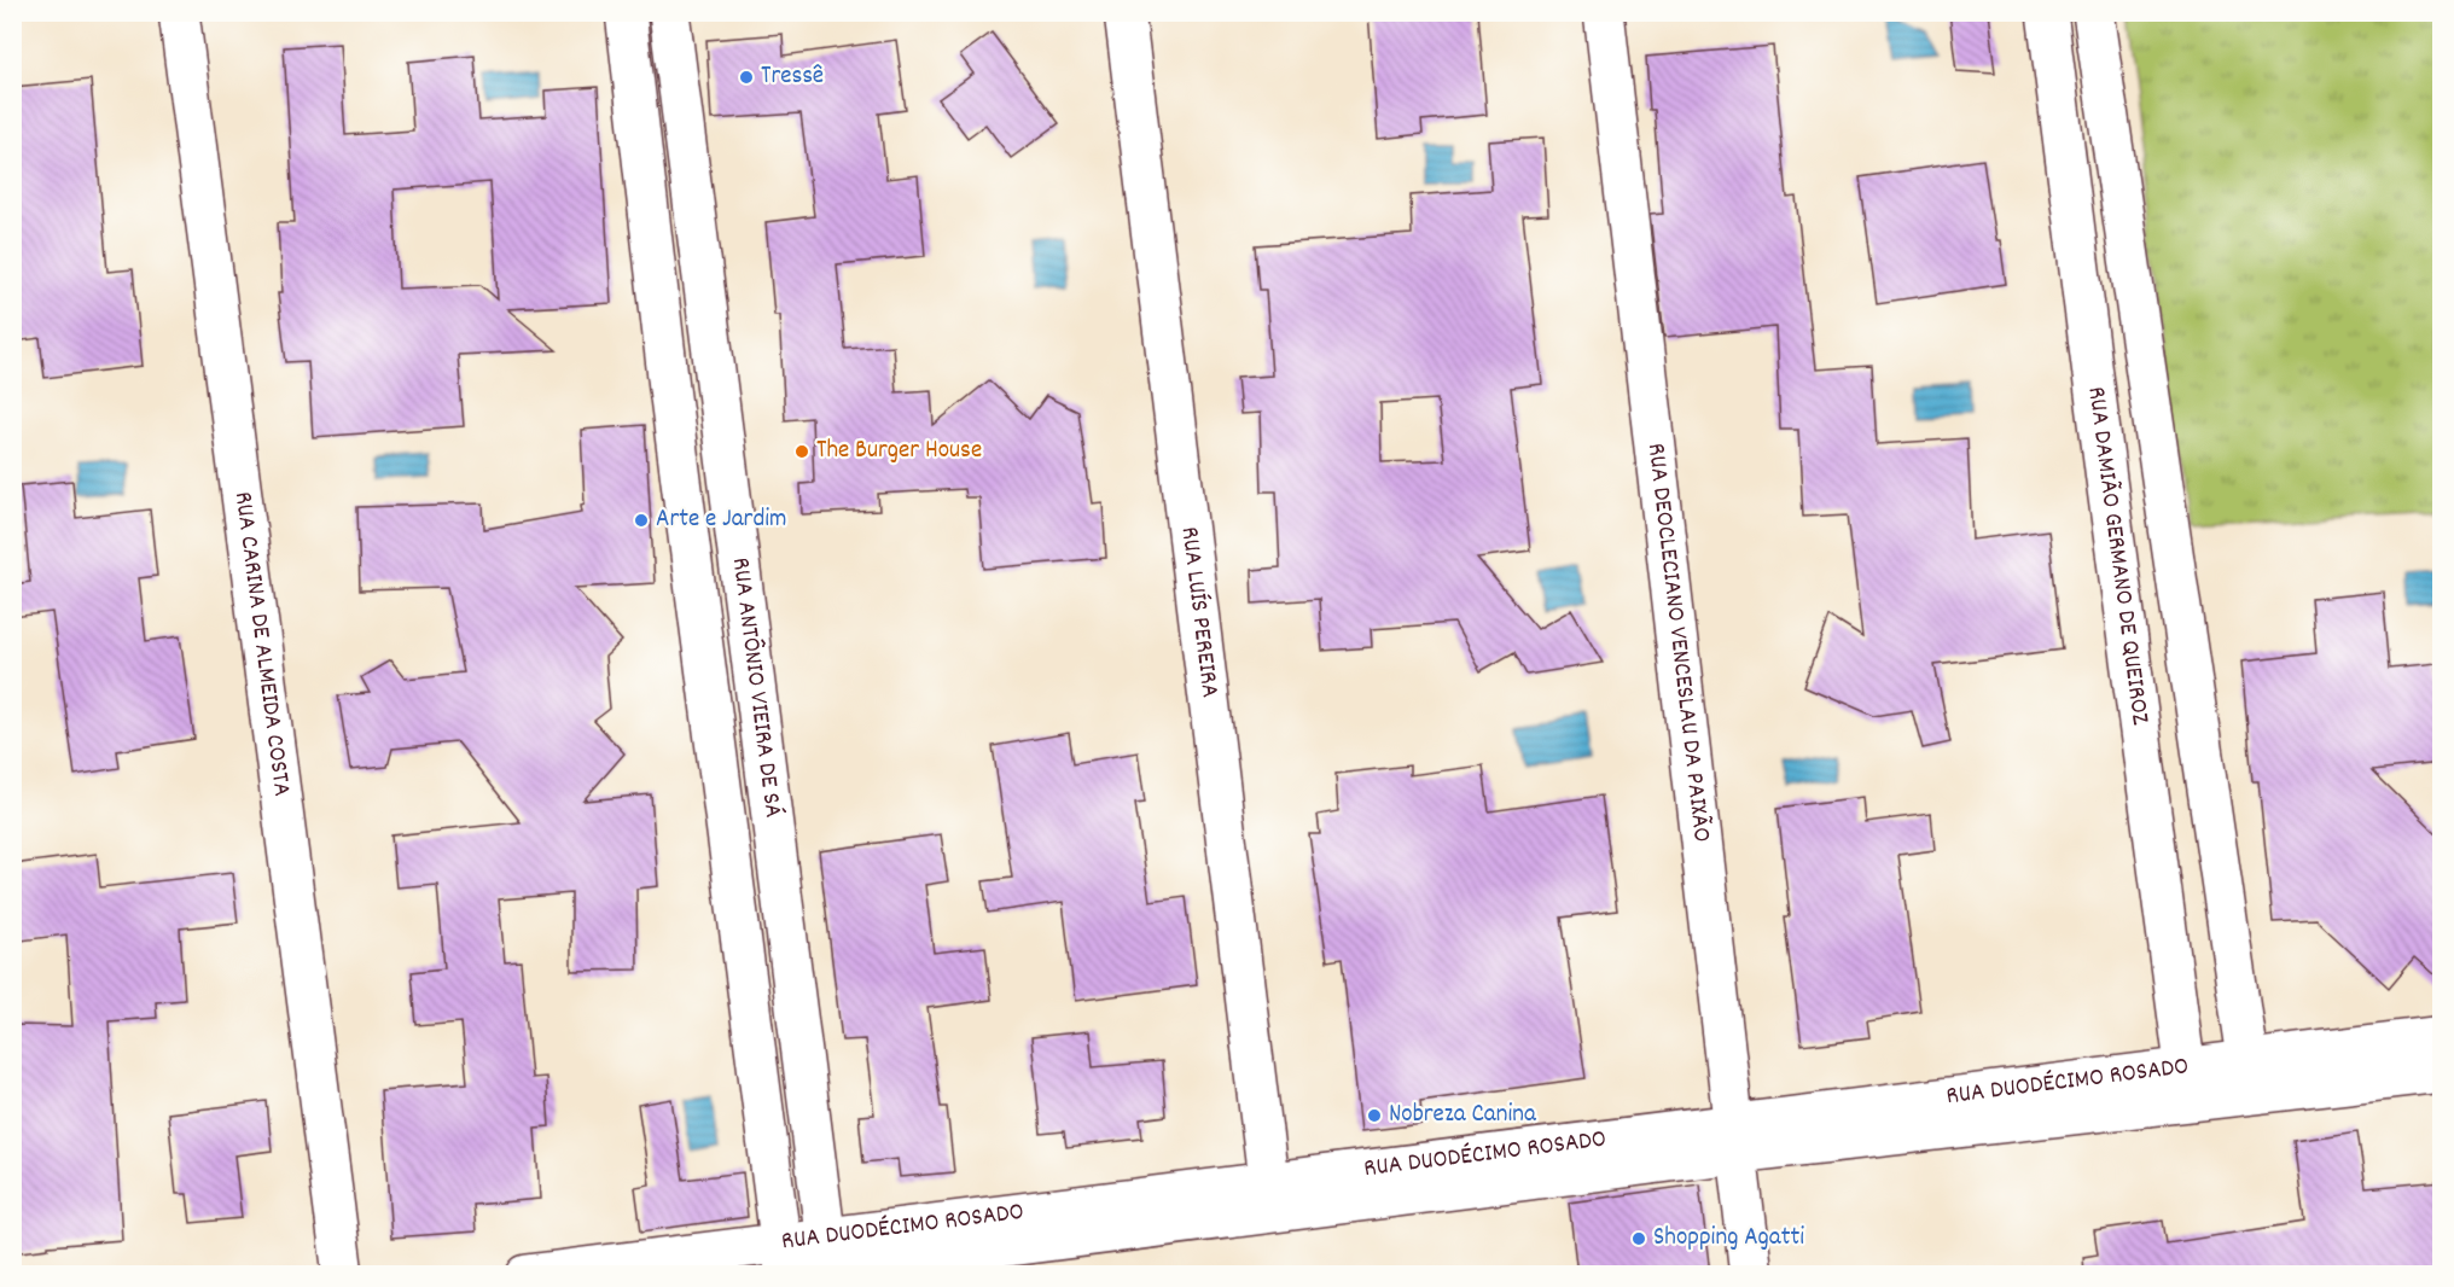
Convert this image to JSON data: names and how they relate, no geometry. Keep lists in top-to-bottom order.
{
  "streets": {
    "street": [
      "RUA DAMIÃO GERMANO DE QUEIROZ",
      "RUA LUÍS PEREIRA",
      "RUA CARINA DE ALMEIDA COSTA",
      "RUA DEOCLECIANO VENCESLAU DA PAIXÃO",
      "RUA ANTÔNIO VIEIRA DE SÁ",
      "RUA DUODÉCIMO ROSADO"
    ]
  },
  "crossings": [
    ["RUA DAMIÃO GERMANO DE QUEIROZ", "RUA DUODÉCIMO ROSADO"],
    ["RUA LUÍS PEREIRA", "RUA DUODÉCIMO ROSADO"],
    ["RUA DEOCLECIANO VENCESLAU DA PAIXÃO", "RUA DUODÉCIMO ROSADO"],
    ["RUA ANTÔNIO VIEIRA DE SÁ", "RUA DUODÉCIMO ROSADO"]
  ],
  "places": [
    "Tressê",
    "The Burger House",
    "Arte e Jardim",
    "Nobreza Canina",
    "Shopping Agatti"
  ]
}
